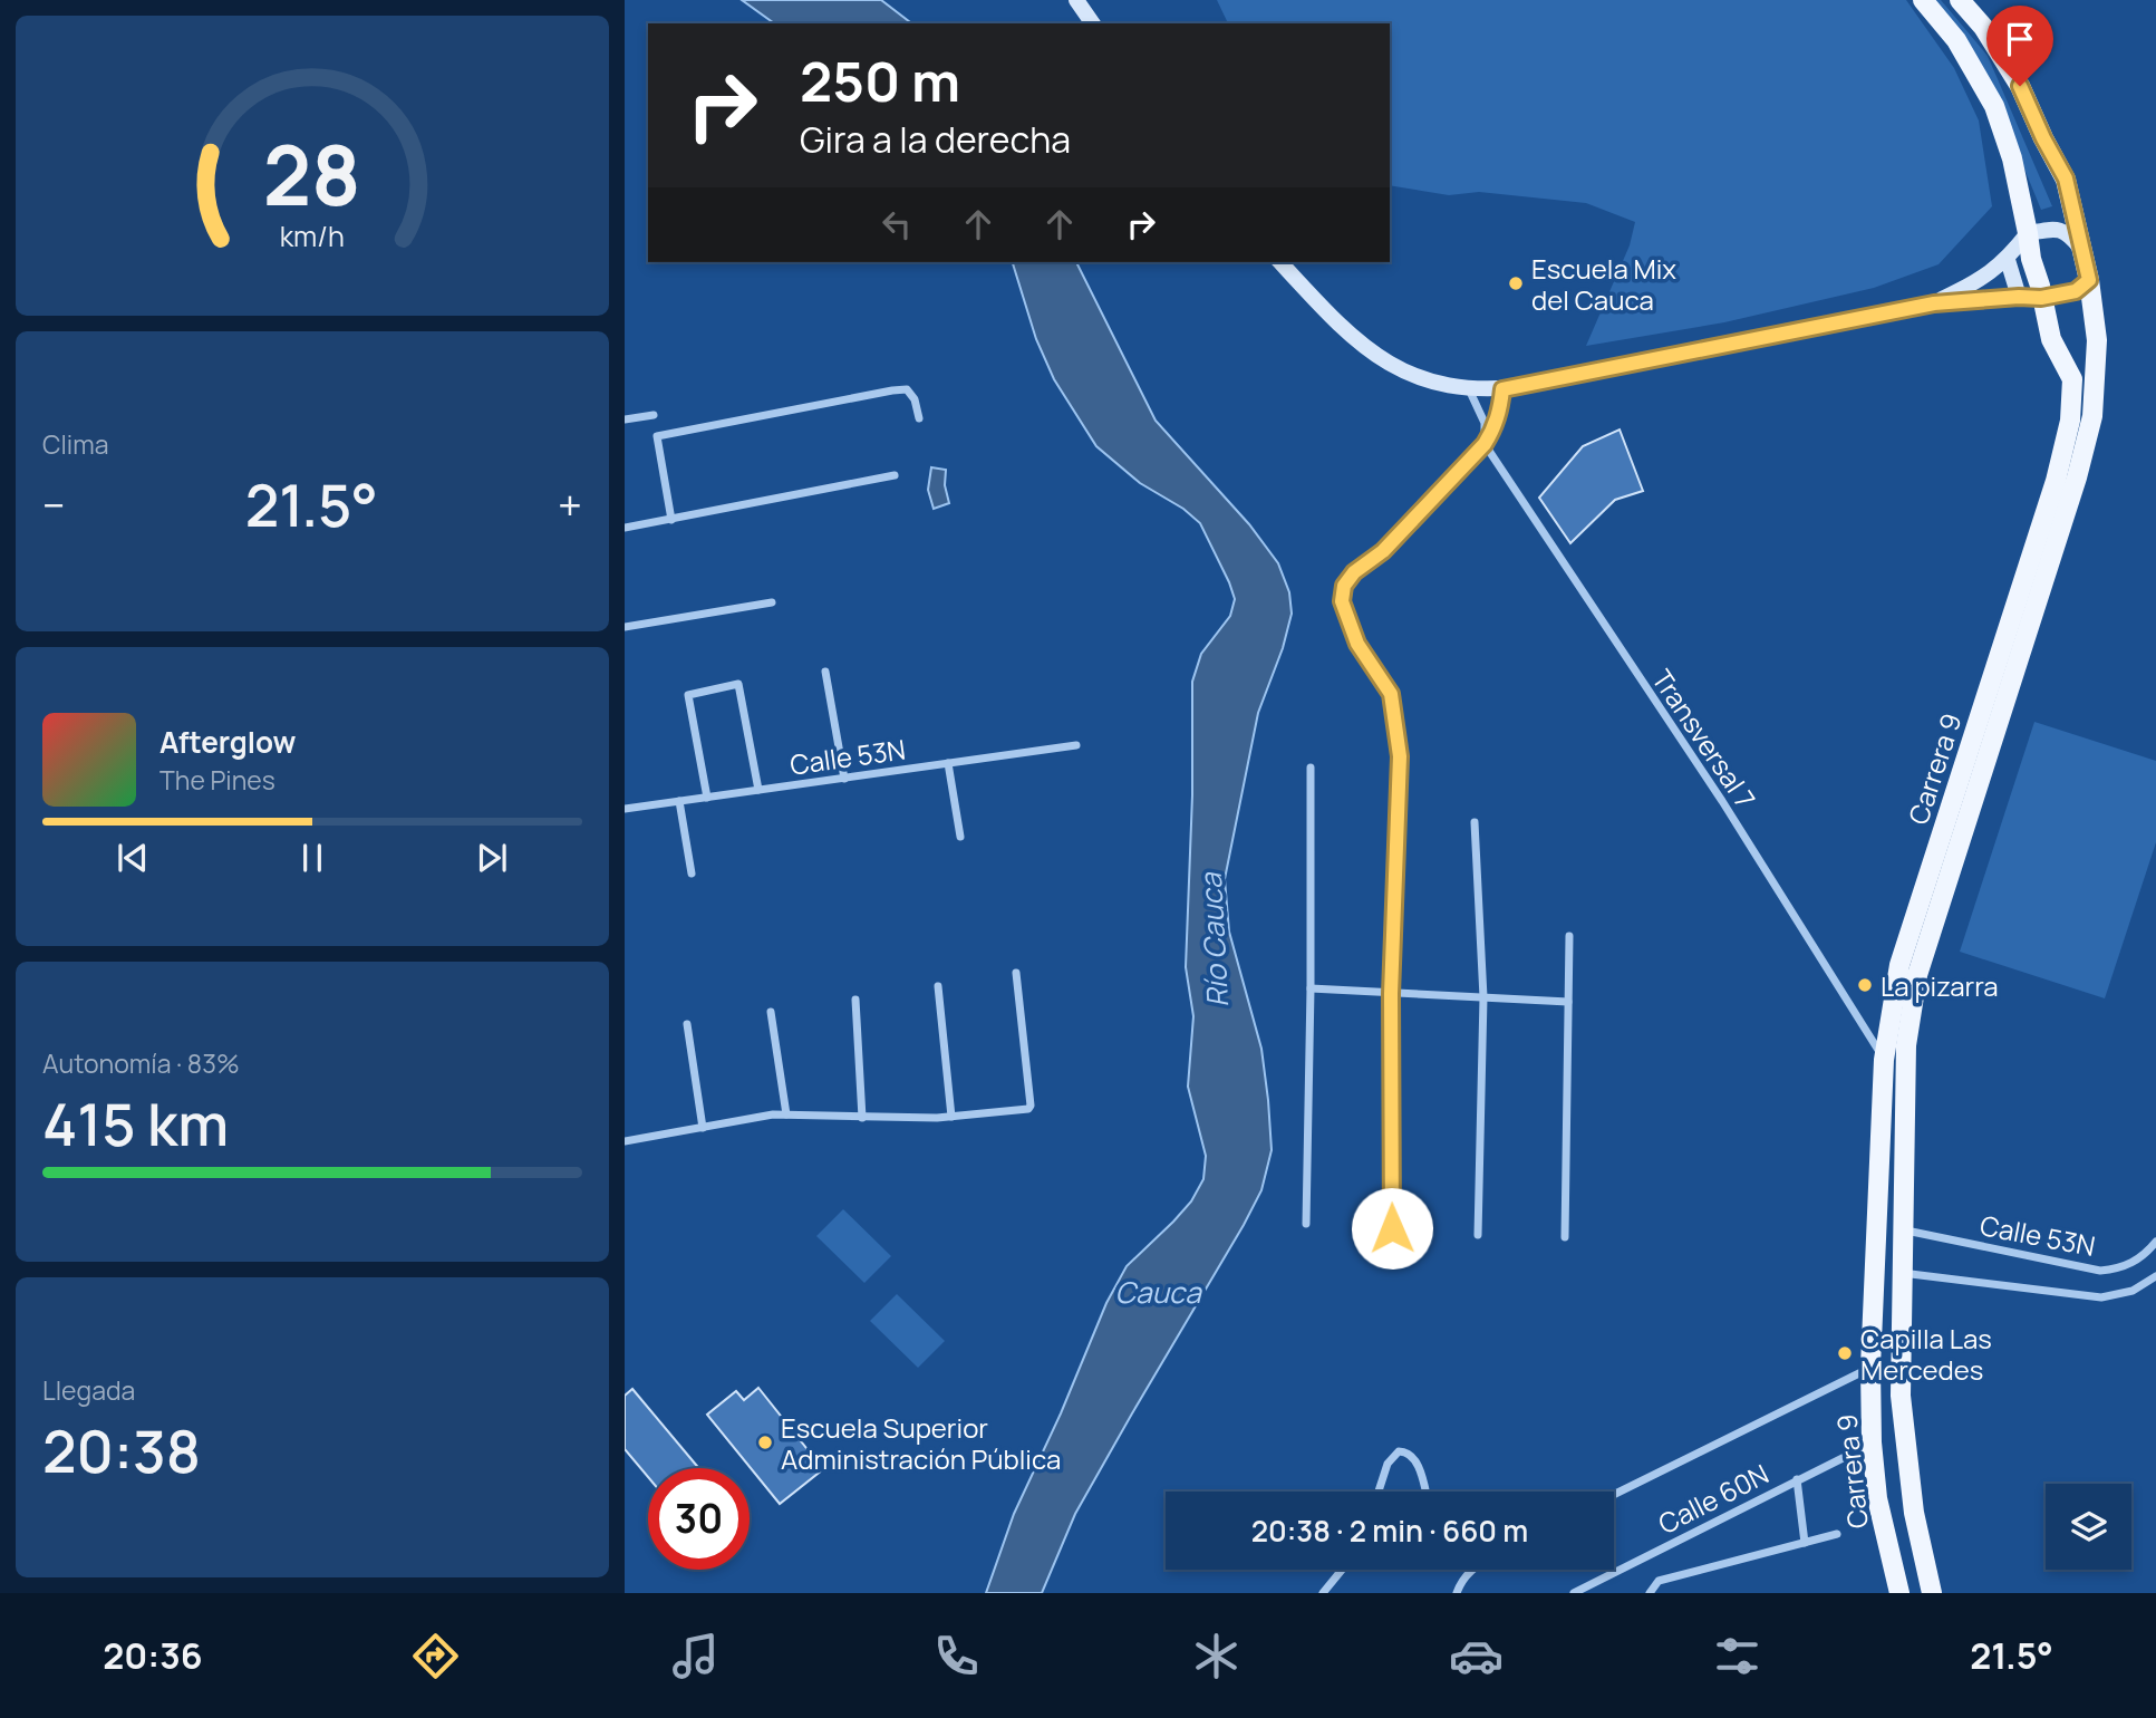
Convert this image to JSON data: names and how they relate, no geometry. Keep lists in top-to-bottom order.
{
  "streets": {
    "main road": ["Carrera 9"],
    "street": ["Transversal 7", "Calle 53N", "Calle 60N"]
  },
  "crossings": [
    ["Transversal 7", "Carrera 9"],
    ["Calle 53N", "Carrera 9"],
    ["Carrera 9", "Calle 60N"]
  ],
  "water": ["Río Cauca", "Cauca"],
  "places": [
    "Escuela Mix del Cauca",
    "La pizarra",
    "Capilla Las Mercedes",
    "Escuela Superior Administración Pública"
  ],
  "page": {
    "turn": ["250 m", "Gira a la derecha"],
    "tile": [
      "Clima",
      ["Autonomía · 83%", "415 km"],
      ["Llegada", "20:38"]
    ],
    "heat": ["−", "21.5°", "+"],
    "song": ["Afterglow", "The Pines"],
    "limit": "30",
    "trip": "20:38 · 2 min · 660 m",
    "tabs": ["20:36", "21.5°"],
    "gauge": ["28", "km/h"]
  }
}
